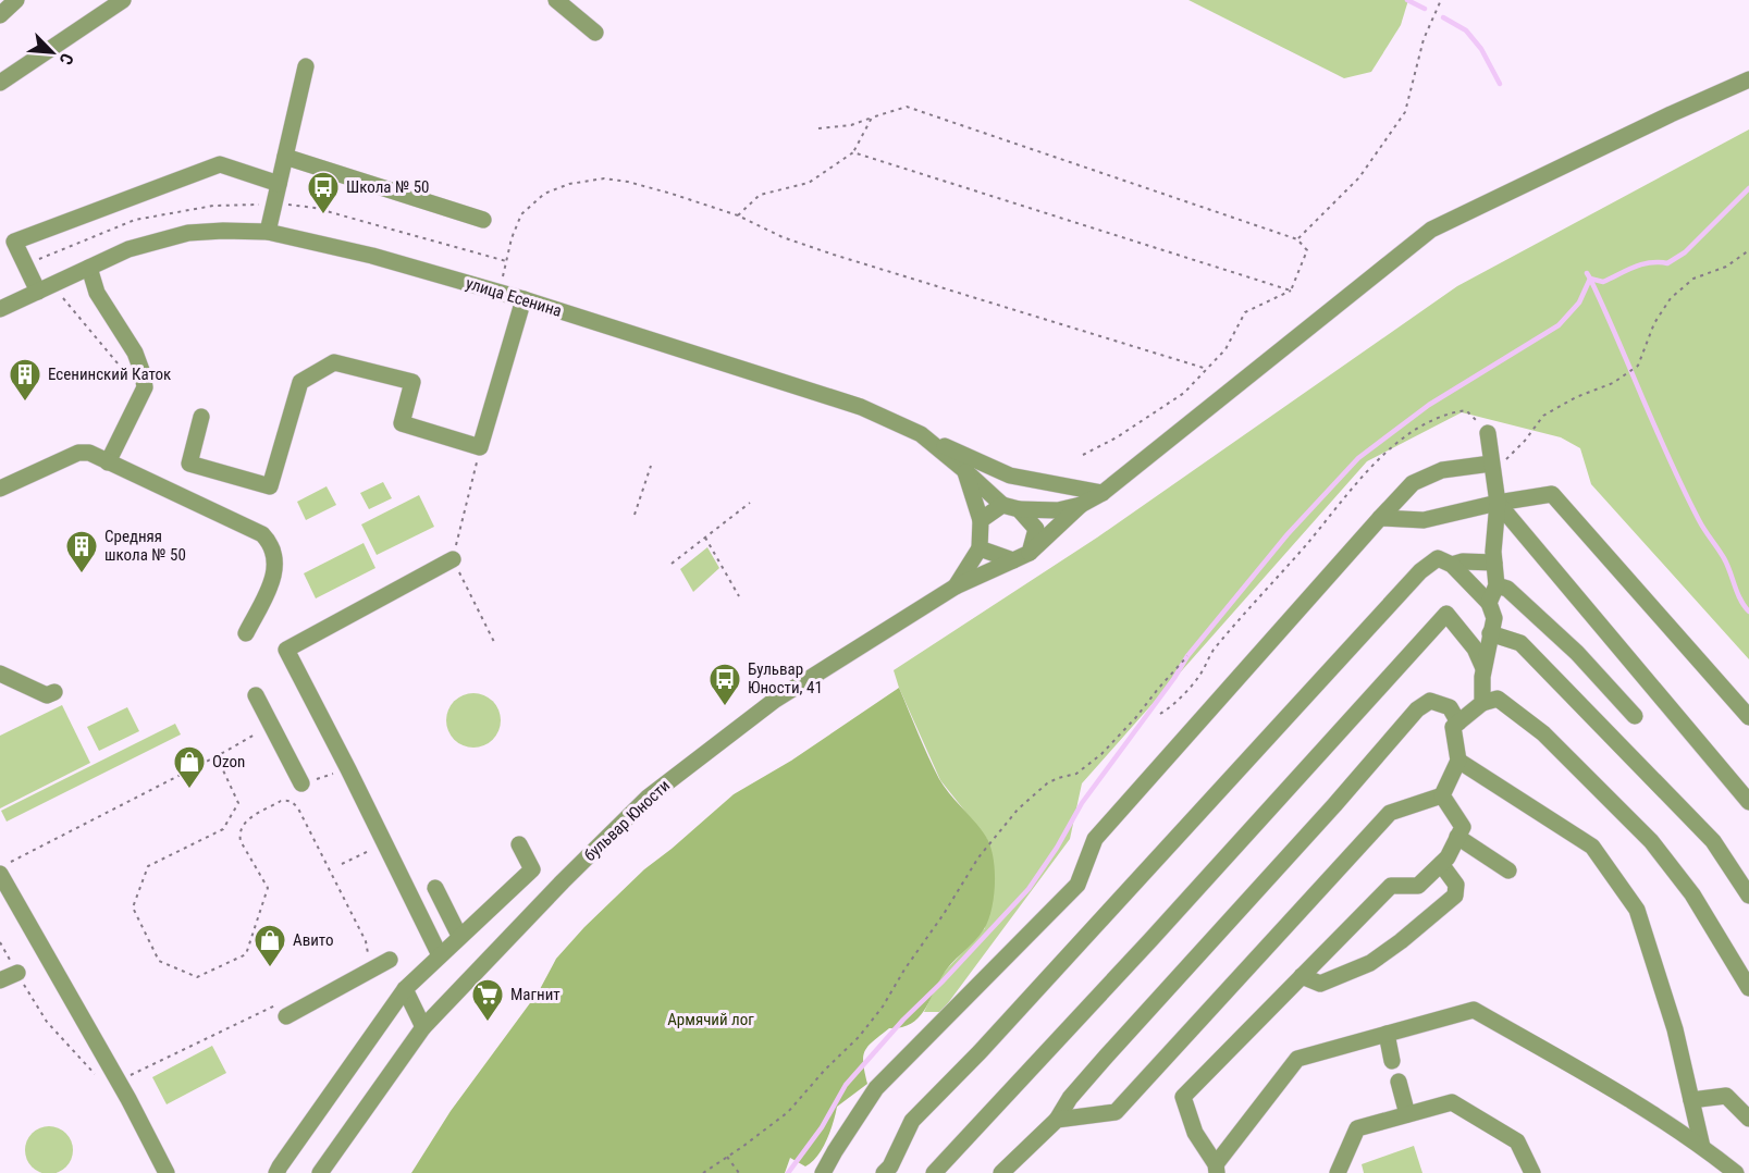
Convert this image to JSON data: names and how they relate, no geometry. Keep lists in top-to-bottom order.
{
  "streets": {
    "street": ["улица Есенина", "бульвар Юности"]
  },
  "crossings": [
    ["улица Есенина", "бульвар Юности"]
  ],
  "parks": ["Армячий лог"],
  "places": {
    "bus stop": ["Школа № 50", "Бульвар Юности, 41"],
    "building": ["Есенинский Каток", "Средняя школа № 50"],
    "shop": ["Ozon", "Авито"],
    "supermarket": ["Магнит"]
  },
  "north": "bottom right"
}
